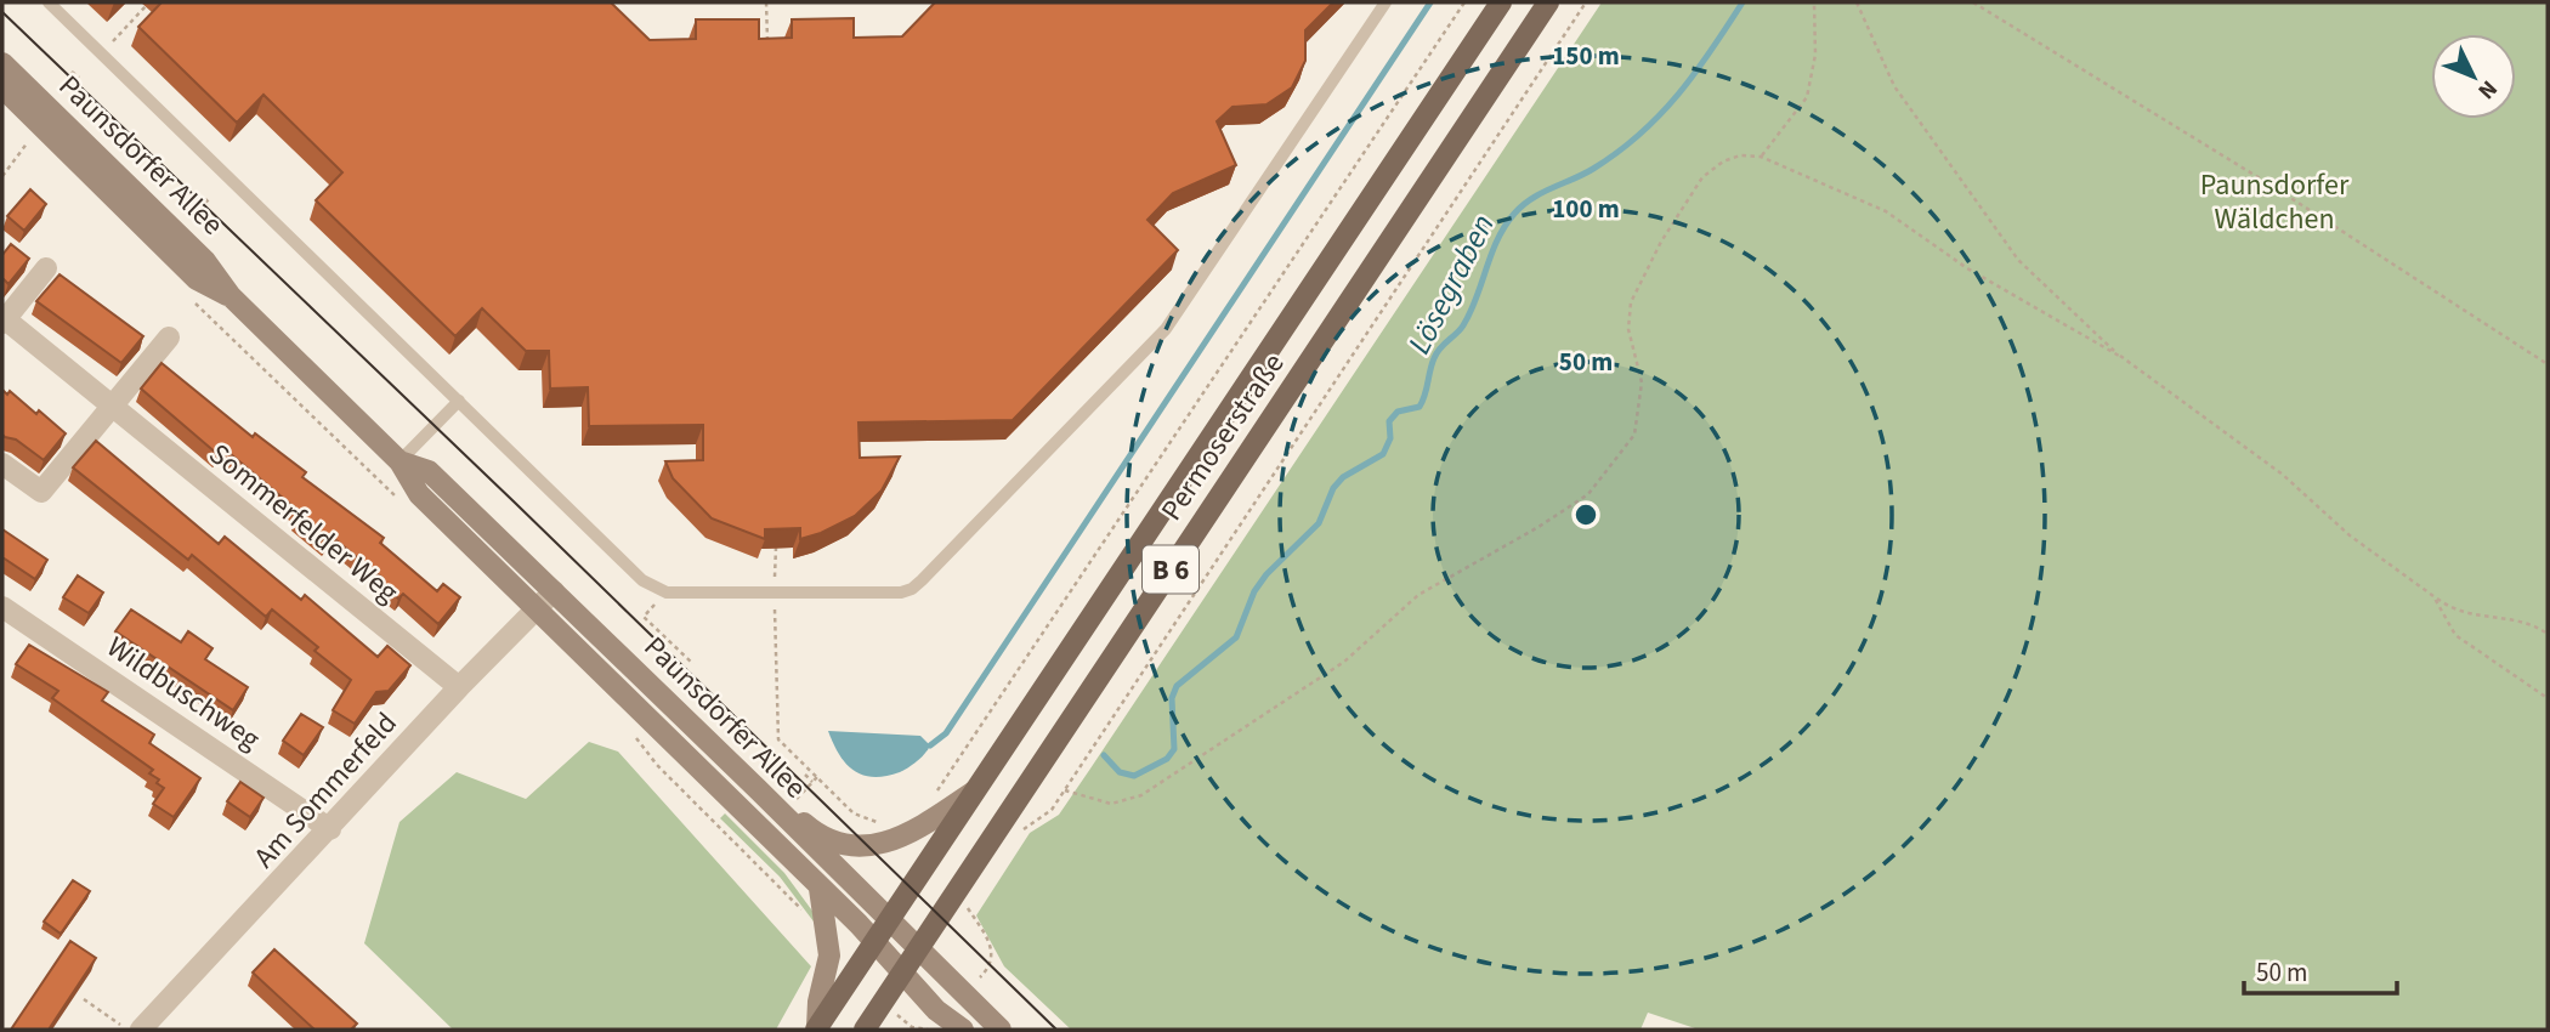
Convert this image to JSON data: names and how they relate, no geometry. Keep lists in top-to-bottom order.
{
  "streets": {
    "main road": ["Paunsdorfer Allee", "Permoserstraße", "B 6"],
    "street": ["Sommerfelder Weg", "Wildbuschweg", "Am Sommerfeld"]
  },
  "crossings": [
    ["Paunsdorfer Allee", "Permoserstraße"],
    ["Paunsdorfer Allee", "B 6"],
    ["Paunsdorfer Allee", "Am Sommerfeld"],
    ["Permoserstraße", "B 6"],
    ["Sommerfelder Weg", "Am Sommerfeld"],
    ["Wildbuschweg", "Am Sommerfeld"]
  ],
  "water": ["Lösegraben"],
  "parks": ["Paunsdorfer Wäldchen"],
  "scale_bar": "50 m",
  "north": "bottom right",
  "rings": ["150 m", "100 m", "50 m"]
}
